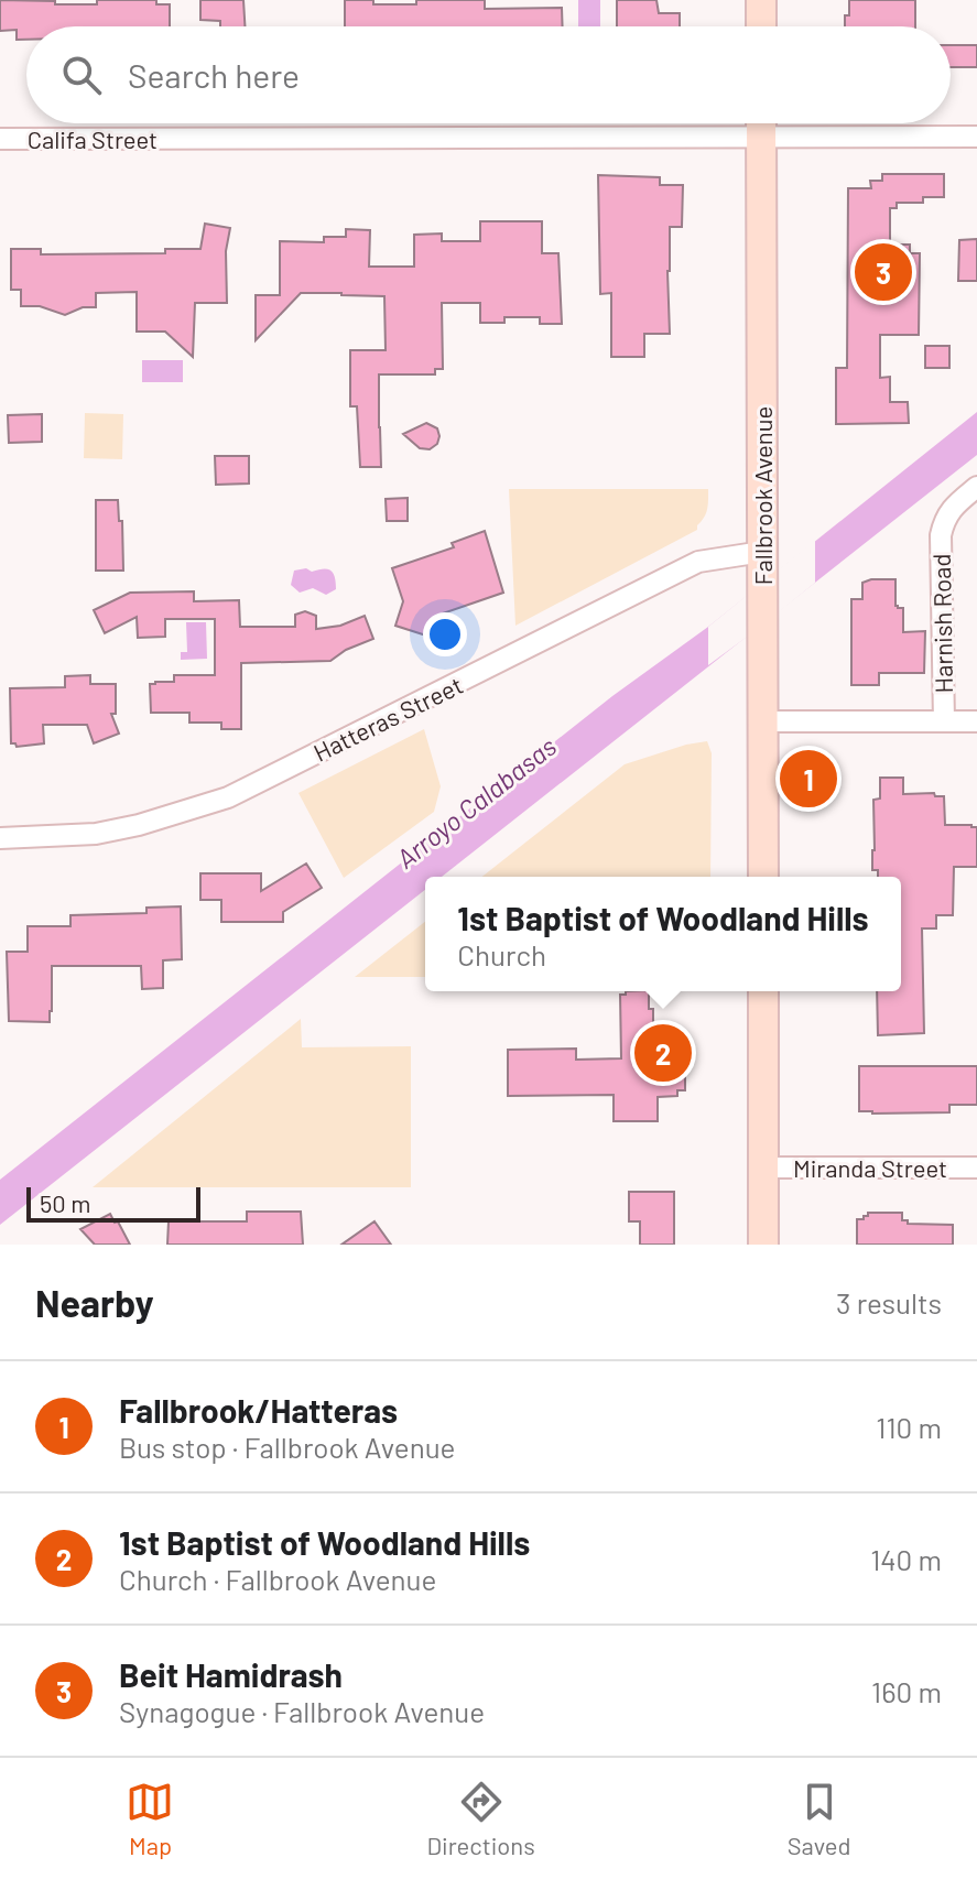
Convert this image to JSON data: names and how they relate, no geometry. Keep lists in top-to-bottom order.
{
  "streets": {
    "main road": ["Fallbrook Avenue"],
    "street": [
      "Califa Street",
      "Harnish Road",
      "Hatteras Street",
      "Miranda Street"
    ]
  },
  "crossings": [
    ["Califa Street", "Fallbrook Avenue"],
    ["Fallbrook Avenue", "Hatteras Street"]
  ],
  "water": ["Arroyo Calabasas"],
  "scale_bar": "50 m",
  "page": {
    "search": "Search here",
    "pins": ["3", "1", "2"],
    "popup": ["1st Baptist of Woodland Hills", "Church"],
    "scale": "50 m",
    "heading": ["Nearby", "3 results"],
    "list": [
      {
        "mark": "1",
        "name": "Fallbrook/Hatteras",
        "note": "Bus stop · Fallbrook Avenue",
        "value": "110 m"
      },
      {
        "mark": "2",
        "name": "1st Baptist of Woodland Hills",
        "note": "Church · Fallbrook Avenue",
        "value": "140 m"
      },
      {
        "mark": "3",
        "name": "Beit Hamidrash",
        "note": "Synagogue · Fallbrook Avenue",
        "value": "160 m"
      }
    ],
    "nav": ["Map", "Directions", "Saved"]
  }
}
